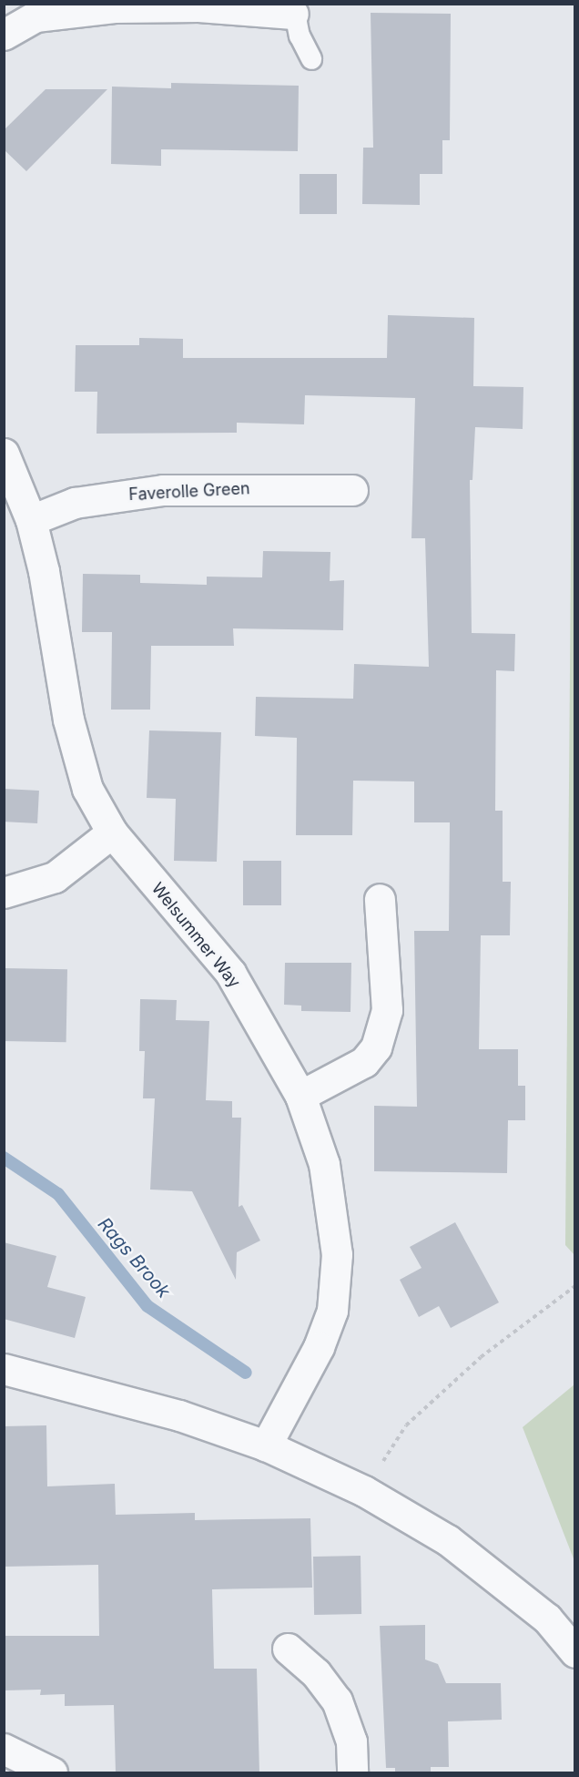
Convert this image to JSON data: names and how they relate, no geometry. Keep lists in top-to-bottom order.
{
  "streets": {
    "street": ["Faverolle Green", "Welsummer Way"]
  },
  "crossings": [
    ["Faverolle Green", "Welsummer Way"]
  ],
  "water": ["Rags Brook"]
}
